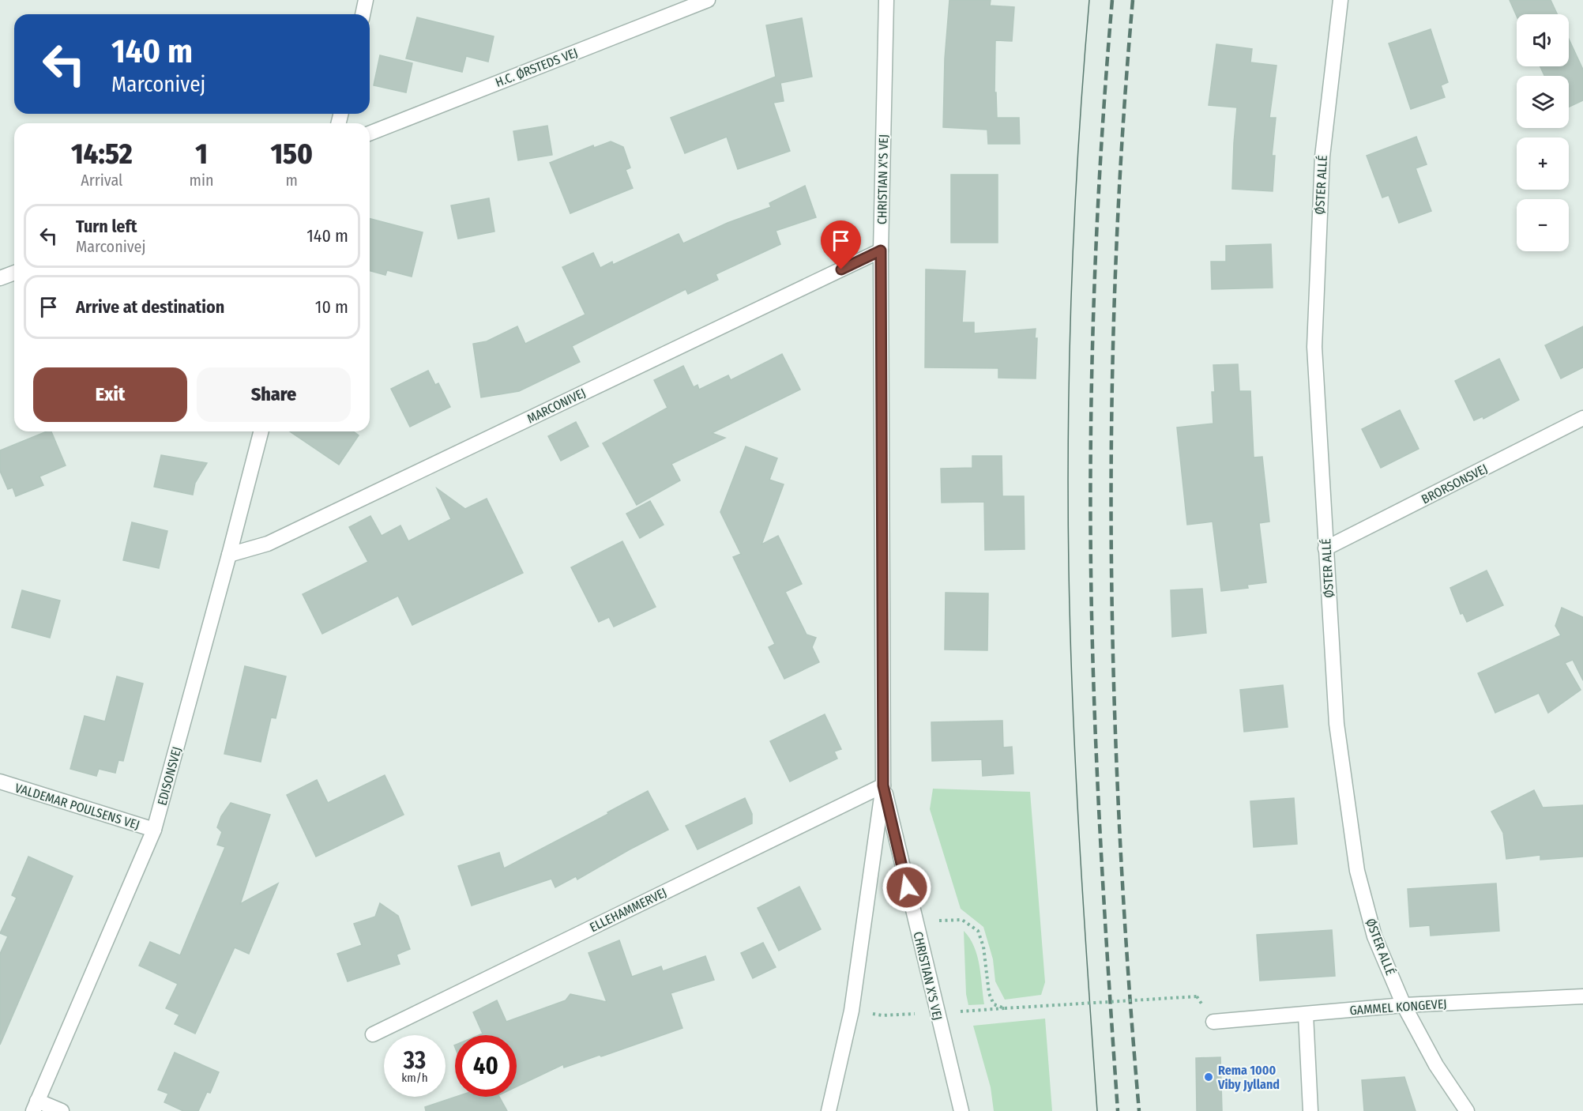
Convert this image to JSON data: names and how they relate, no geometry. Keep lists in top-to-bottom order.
{
  "streets": {
    "street": [
      "H.C. ØRSTEDS VEJ",
      "CHRISTIAN X'S VEJ",
      "ØSTER ALLÉ",
      "MARCONIVEJ",
      "BRORSONSVEJ",
      "EDISONSVEJ",
      "VALDEMAR POULSENS VEJ",
      "ELLEHAMMERVEJ",
      "GAMMEL KONGEVEJ"
    ]
  },
  "crossings": [
    ["CHRISTIAN X'S VEJ", "MARCONIVEJ"],
    ["CHRISTIAN X'S VEJ", "ELLEHAMMERVEJ"],
    ["ØSTER ALLÉ", "BRORSONSVEJ"],
    ["ØSTER ALLÉ", "GAMMEL KONGEVEJ"],
    ["MARCONIVEJ", "EDISONSVEJ"],
    ["EDISONSVEJ", "VALDEMAR POULSENS VEJ"]
  ],
  "places": ["Rema 1000 Viby Jylland"],
  "page": {
    "map_buttons": ["+", "−"],
    "turn": ["140 m", "Marconivej"],
    "eta": [
      "14:52",
      "Arrival",
      "1",
      "min",
      "150",
      "m"
    ],
    "list": [
      {
        "name": "Turn left",
        "note": "Marconivej",
        "value": "140 m"
      },
      {
        "name": "Arrive at destination",
        "value": "10 m"
      }
    ],
    "buttons": ["Exit", "Share"],
    "speed": "33 km/h",
    "limit": "40"
  }
}
